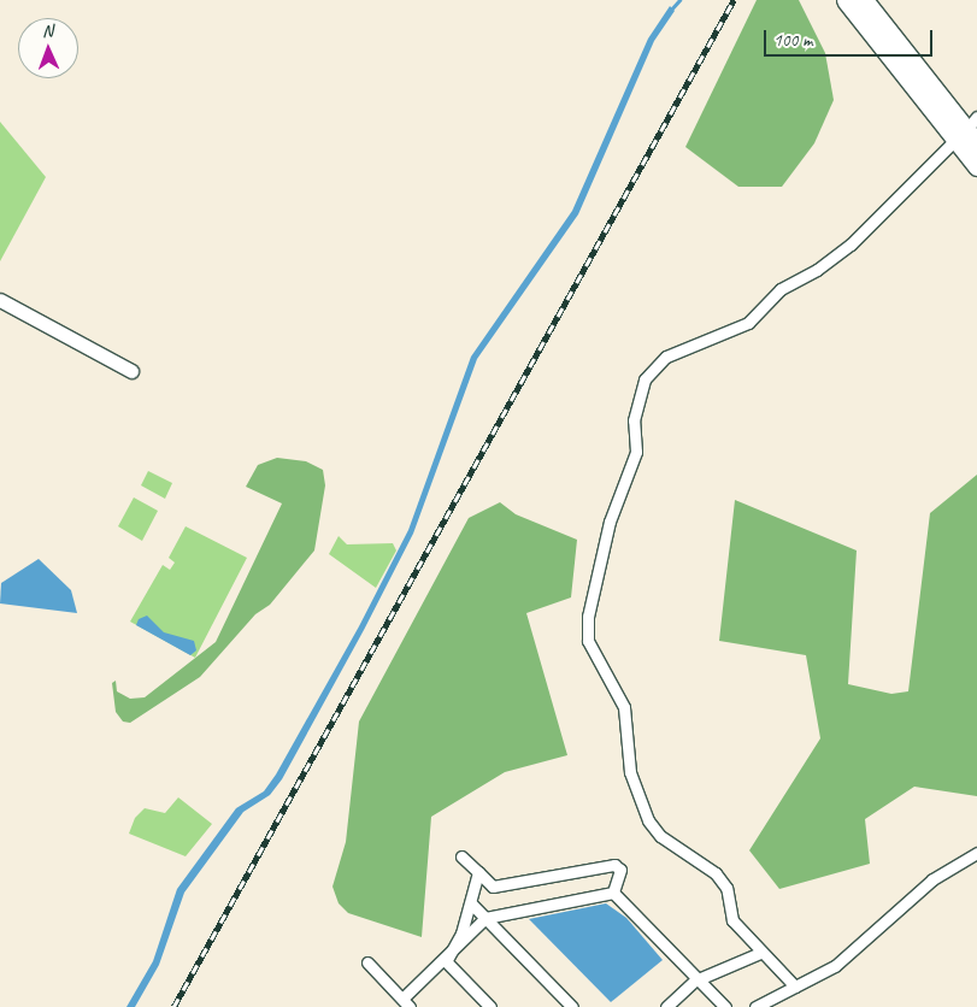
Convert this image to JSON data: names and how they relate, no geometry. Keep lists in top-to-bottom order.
{
  "scale_bar": "100 m",
  "north": "top"
}
